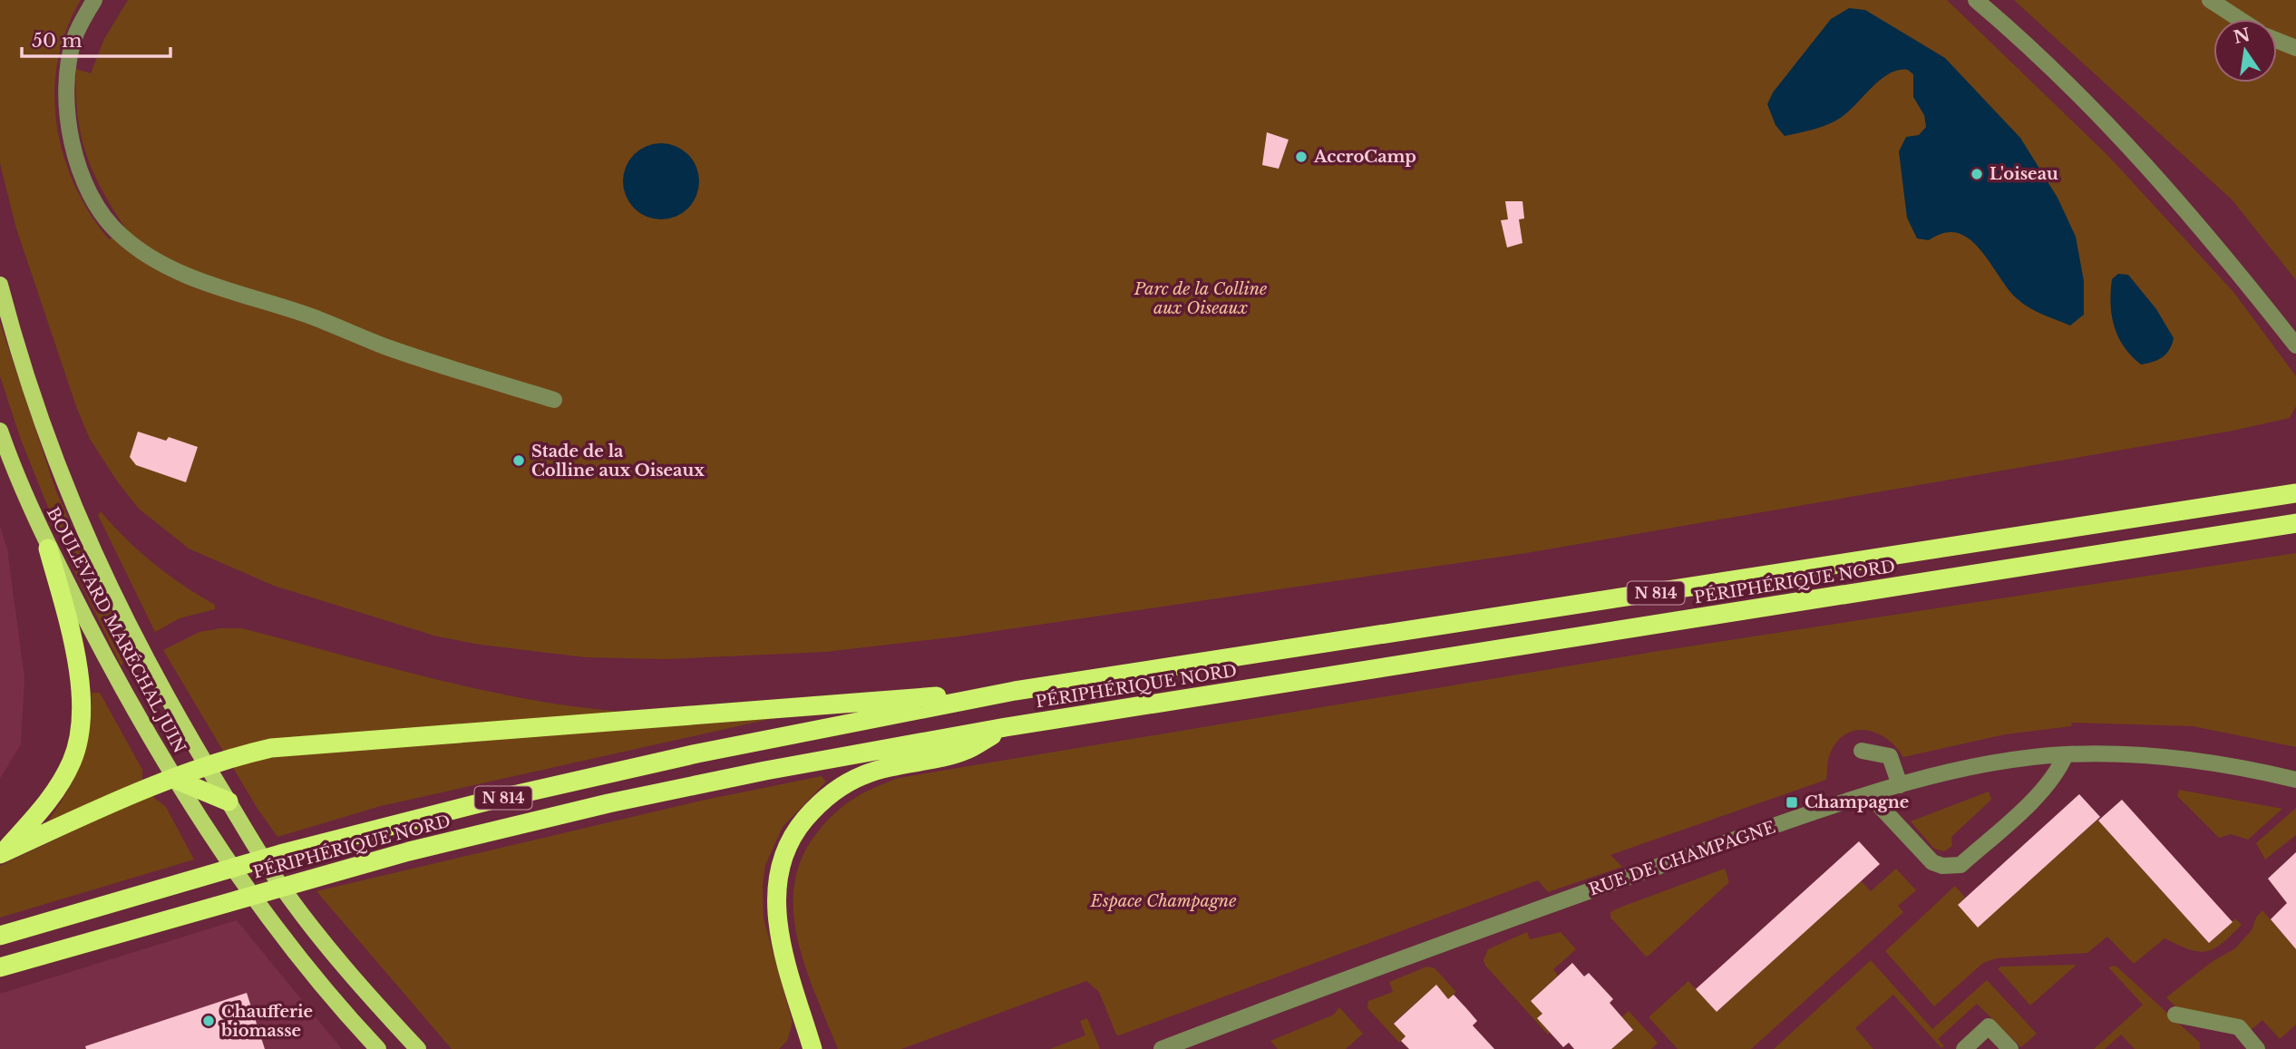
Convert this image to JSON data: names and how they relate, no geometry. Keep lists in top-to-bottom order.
{
  "streets": {
    "highway": ["PÉRIPHÉRIQUE NORD", "N 814"],
    "main road": ["BOULEVARD MARÉCHAL JUIN"],
    "street": ["RUE DE CHAMPAGNE"]
  },
  "parks": ["Parc de la Colline aux Oiseaux", "Espace Champagne"],
  "places": {
    "other": [
      "AccroCamp",
      "L'oiseau",
      "Stade de la Colline aux Oiseaux",
      "Chaufferie biomasse"
    ],
    "transit": ["Champagne"]
  },
  "scale_bar": "50 m",
  "north": "top"
}
